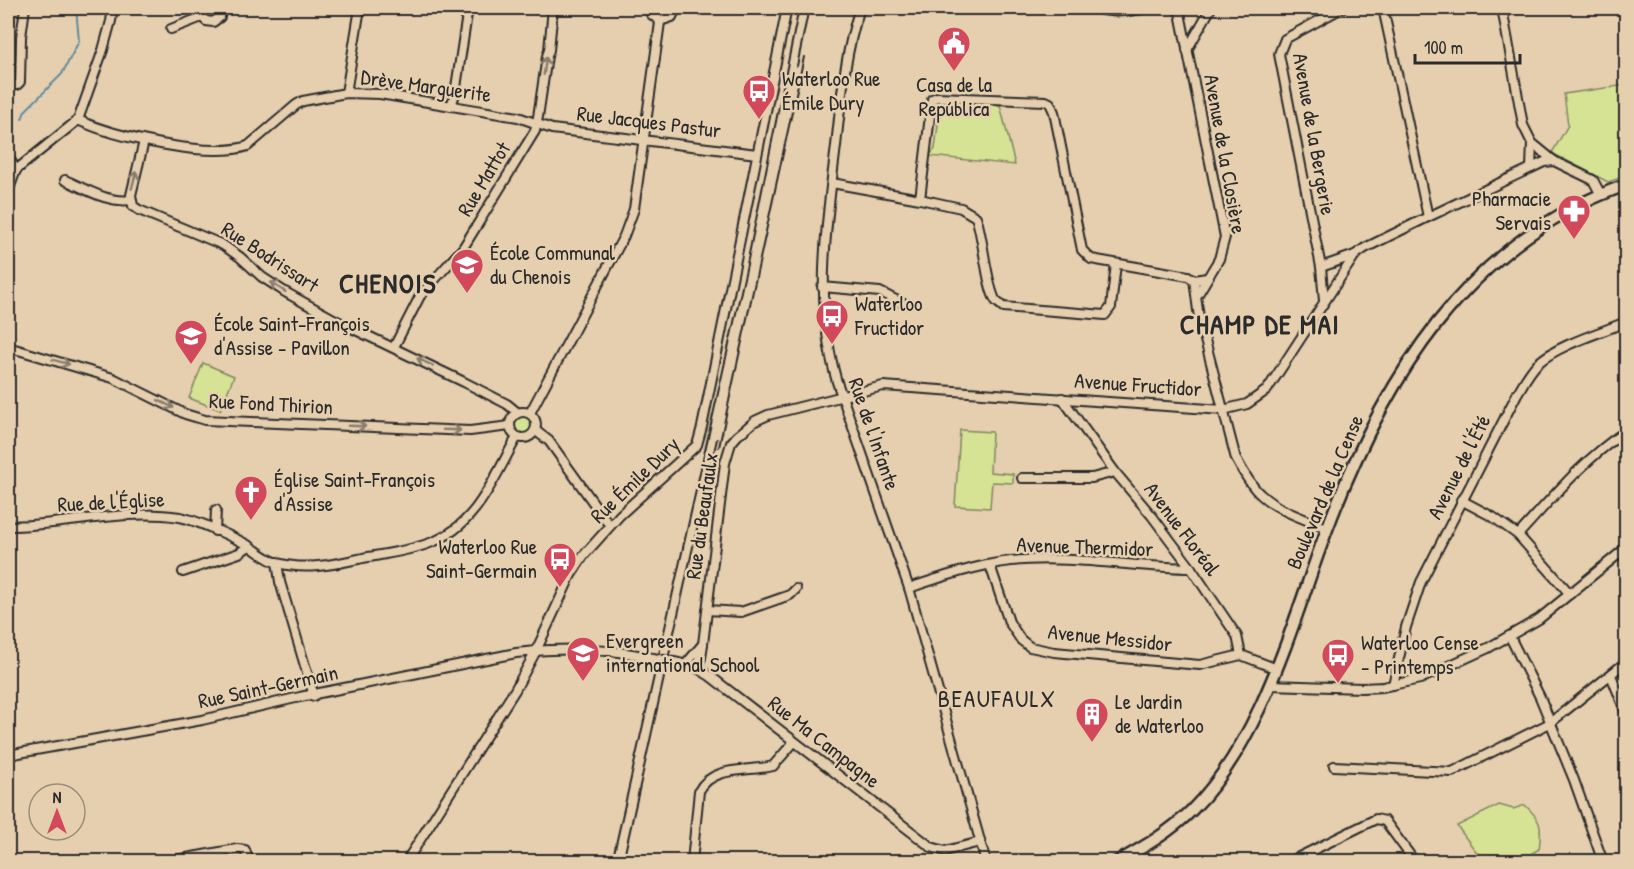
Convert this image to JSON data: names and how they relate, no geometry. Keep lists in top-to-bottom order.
{
  "streets": {
    "main road": ["Boulevard de la Cense"],
    "street": [
      "Drève Marguerite",
      "Rue Jacques Pastur",
      "Avenue de la Bergerie",
      "Avenue de la Closière",
      "Rue Mattot",
      "Rue Bodrissart",
      "Avenue Fructidor",
      "Rue Fond Thirion",
      "Rue de l'Infante",
      "Avenue de l'Été",
      "Rue Émile Dury",
      "Rue de l'Église",
      "Rue du Beaufaulx",
      "Avenue Floréal",
      "Avenue Thermidor",
      "Avenue Messidor",
      "Rue Saint-Germain",
      "Rue Ma Campagne"
    ]
  },
  "crossings": [
    ["Drève Marguerite", "Rue Jacques Pastur"],
    ["Drève Marguerite", "Rue Mattot"],
    ["Rue Jacques Pastur", "Rue Mattot"],
    ["Rue Jacques Pastur", "Rue Émile Dury"],
    ["Avenue de la Bergerie", "Avenue Fructidor"],
    ["Rue Mattot", "Rue Bodrissart"],
    ["Rue Bodrissart", "Rue Fond Thirion"],
    ["Rue Bodrissart", "Rue de l'Église"],
    ["Avenue Fructidor", "Rue de l'Infante"],
    ["Avenue Fructidor", "Rue du Beaufaulx"],
    ["Avenue Fructidor", "Avenue Floréal"],
    ["Rue Fond Thirion", "Rue de l'Église"],
    ["Rue de l'Infante", "Rue du Beaufaulx"],
    ["Rue de l'Infante", "Avenue Thermidor"],
    ["Rue de l'Infante", "Rue Ma Campagne"],
    ["Rue Émile Dury", "Rue Saint-Germain"],
    ["Rue Émile Dury", "Rue Ma Campagne"],
    ["Rue du Beaufaulx", "Rue Ma Campagne"],
    ["Avenue Floréal", "Avenue Thermidor"],
    ["Avenue Floréal", "Avenue Messidor"],
    ["Avenue Thermidor", "Avenue Messidor"],
    ["Rue Saint-Germain", "Rue Ma Campagne"]
  ],
  "one_way": ["Rue Bodrissart", "Rue Fond Thirion"],
  "districts": ["CHENOIS", "CHAMP DE MAI", "BEAUFAULX"],
  "places": {
    "public building": ["Casa de la República"],
    "bus stop": [
      "Waterloo Rue Émile Dury",
      "Waterloo Fructidor",
      "Waterloo Rue Saint-Germain",
      "Waterloo Cense - Printemps"
    ],
    "pharmacy": ["Pharmacie Servais"],
    "school or university": ["École Communal du Chenois", "École Saint-François d'Assise - Pavillon", "Evergreen international School"],
    "church": ["Église Saint-François d'Assise"],
    "building": ["Le Jardin de Waterloo"]
  },
  "scale_bar": "100 m",
  "north": "top"
}
